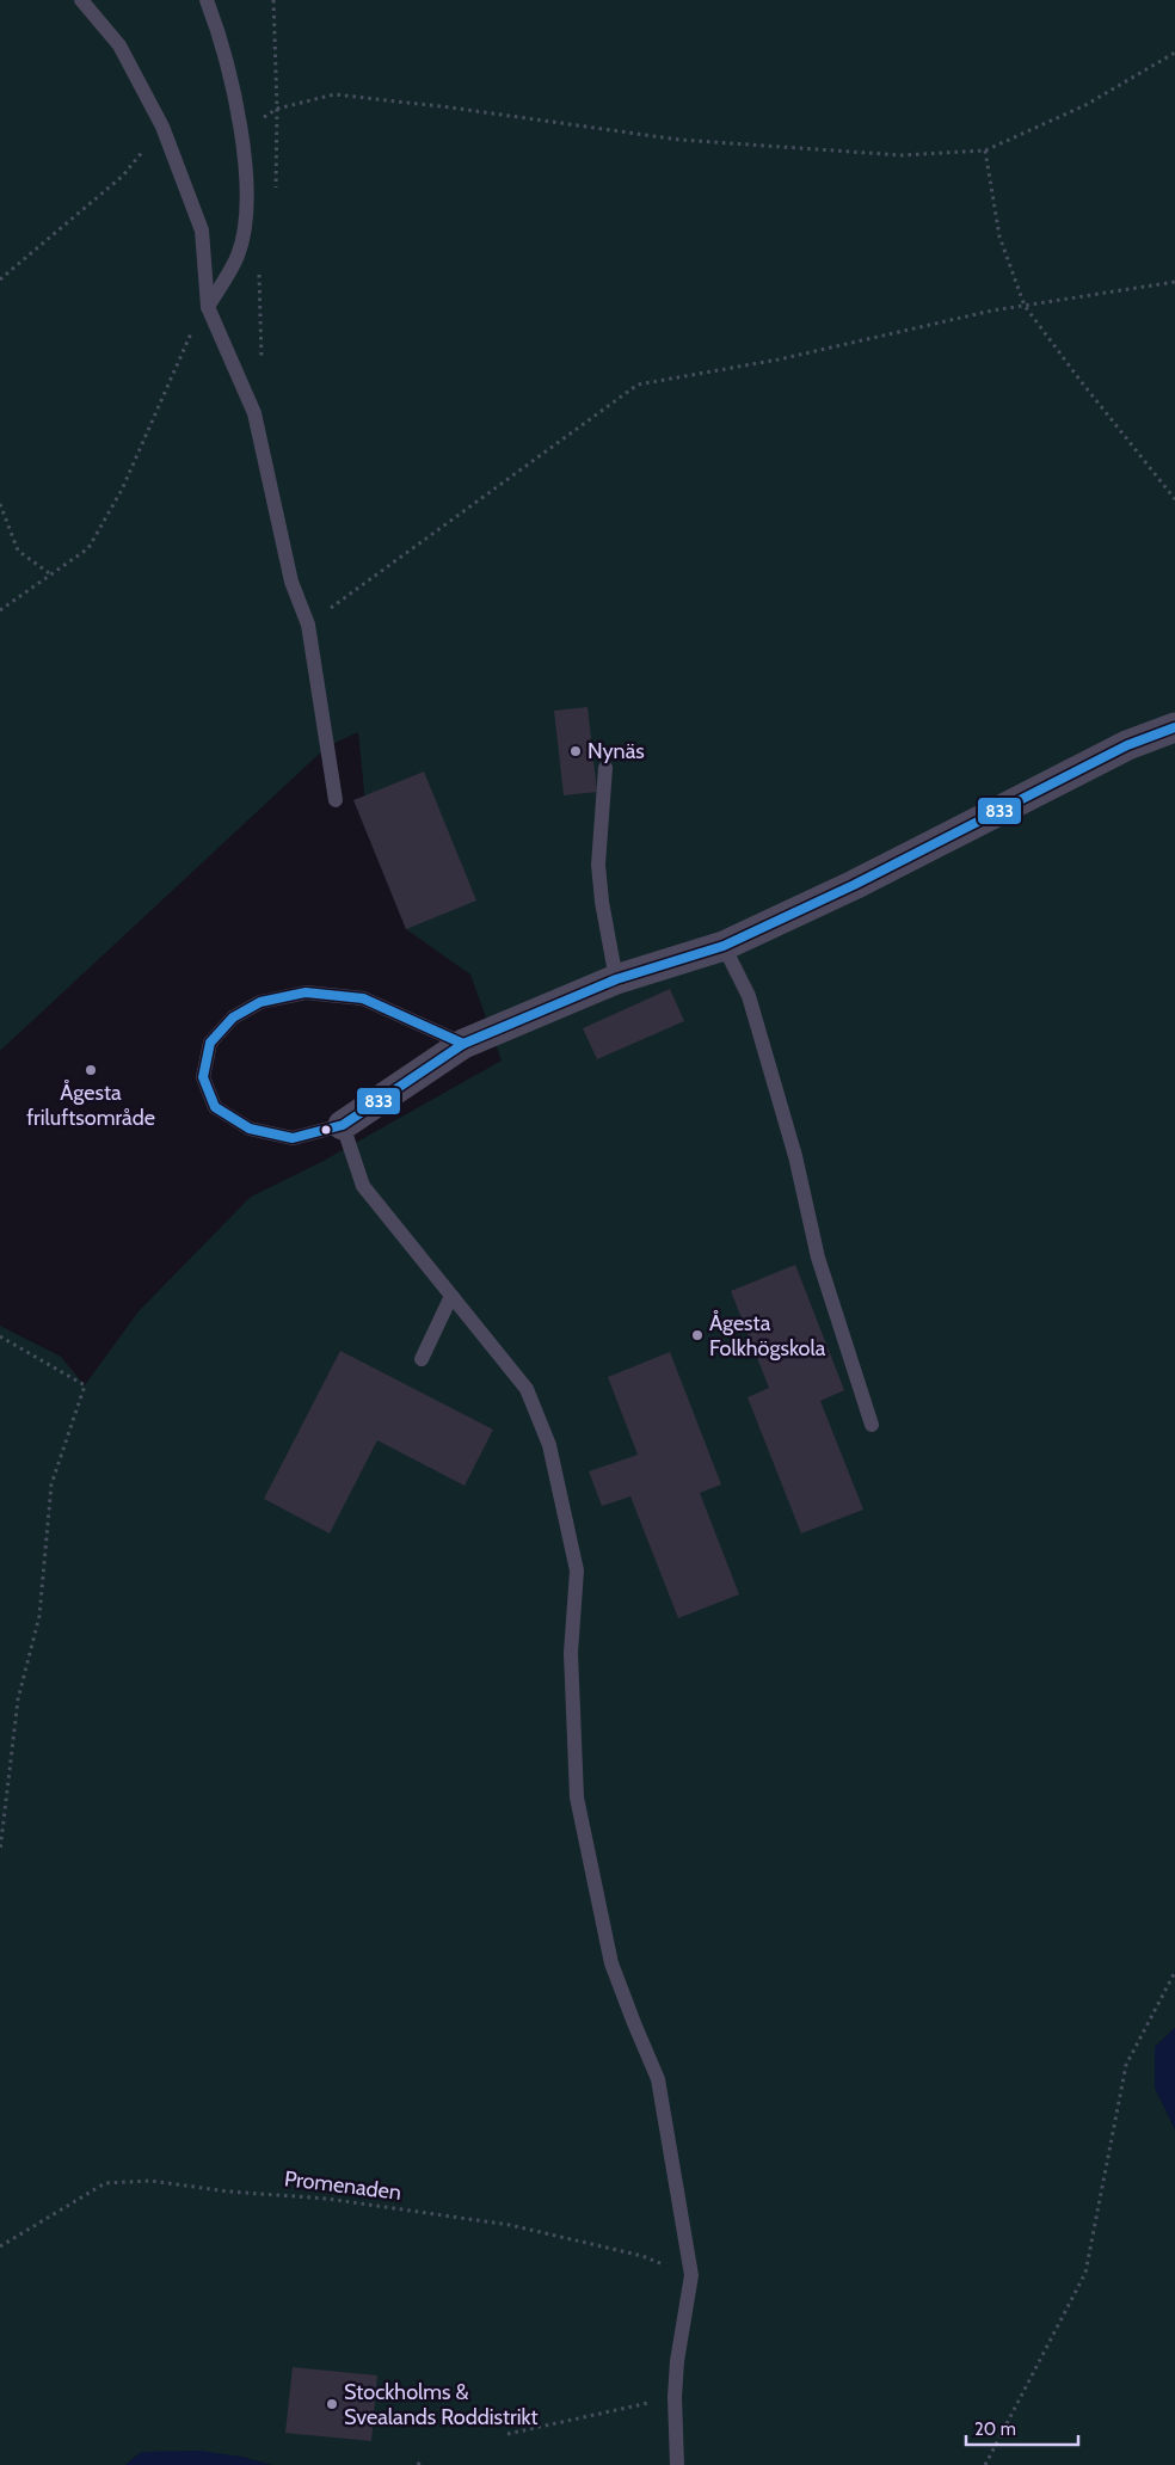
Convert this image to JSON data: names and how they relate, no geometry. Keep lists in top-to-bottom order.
{
  "streets": {
    "path": ["Promenaden"]
  },
  "places": [
    "Nynäs",
    "Ågesta friluftsområde",
    "Ågesta Folkhögskola",
    "Stockholms & Svealands Roddistrikt"
  ],
  "lines": ["transit line 833"],
  "scale_bar": "20 m"
}
